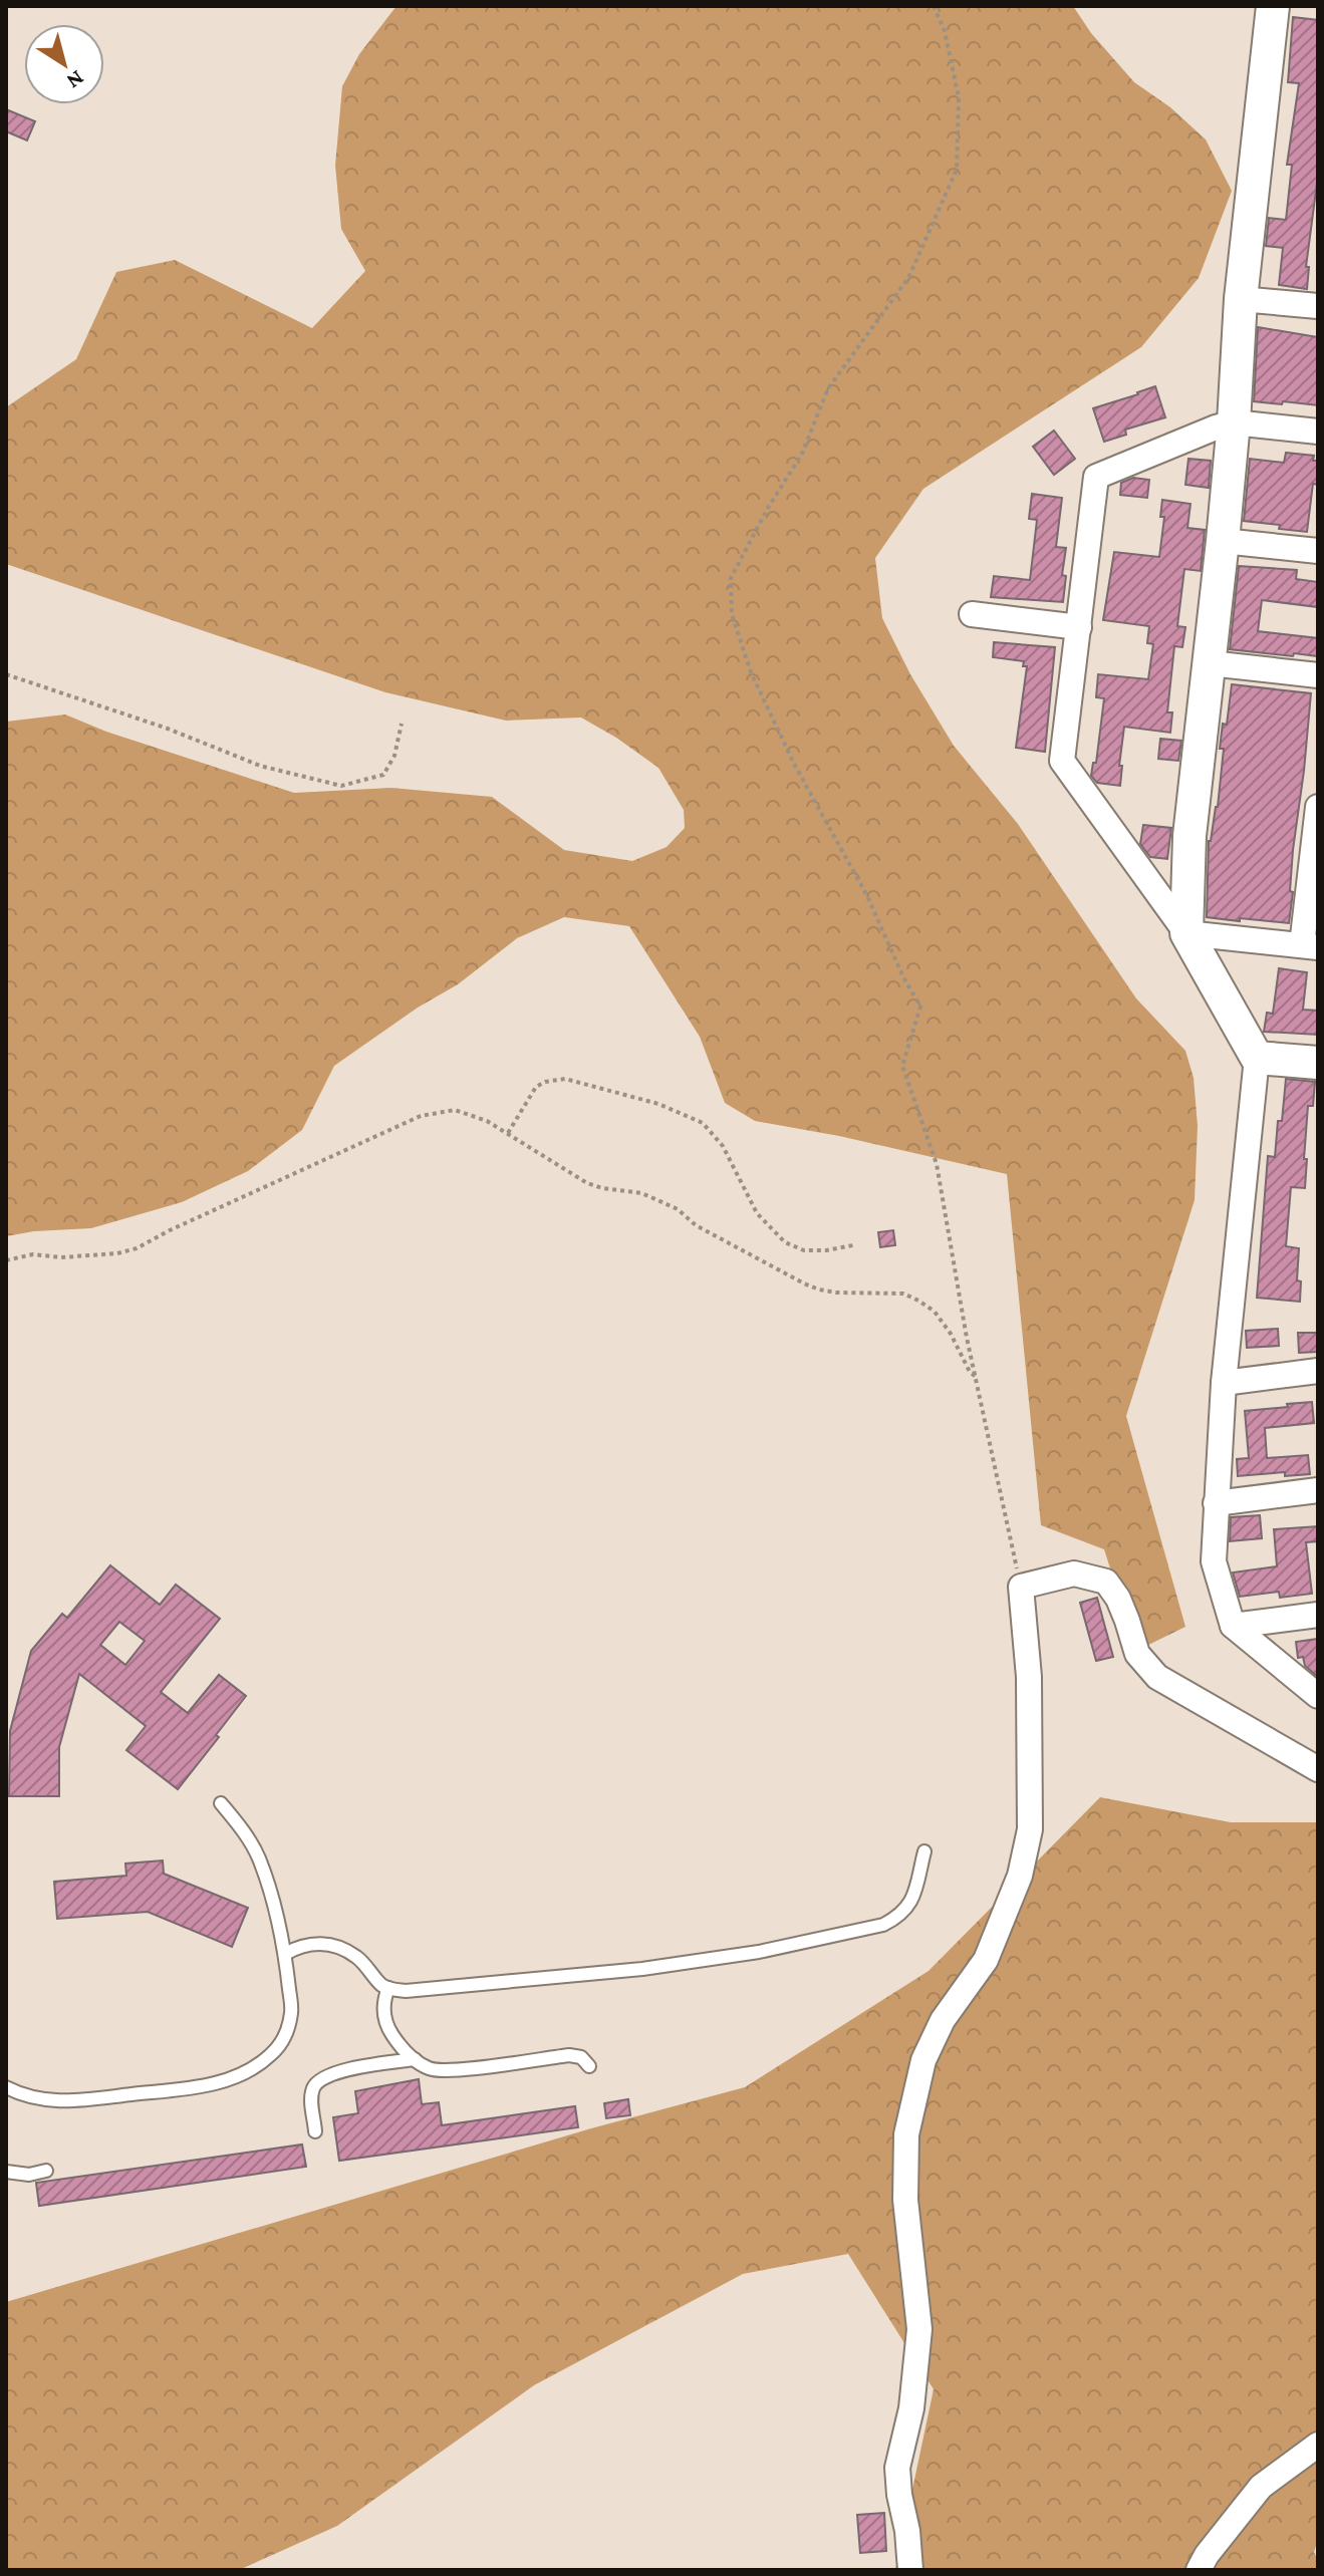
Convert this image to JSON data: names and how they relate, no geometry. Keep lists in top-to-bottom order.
{
  "north": "bottom right"
}
